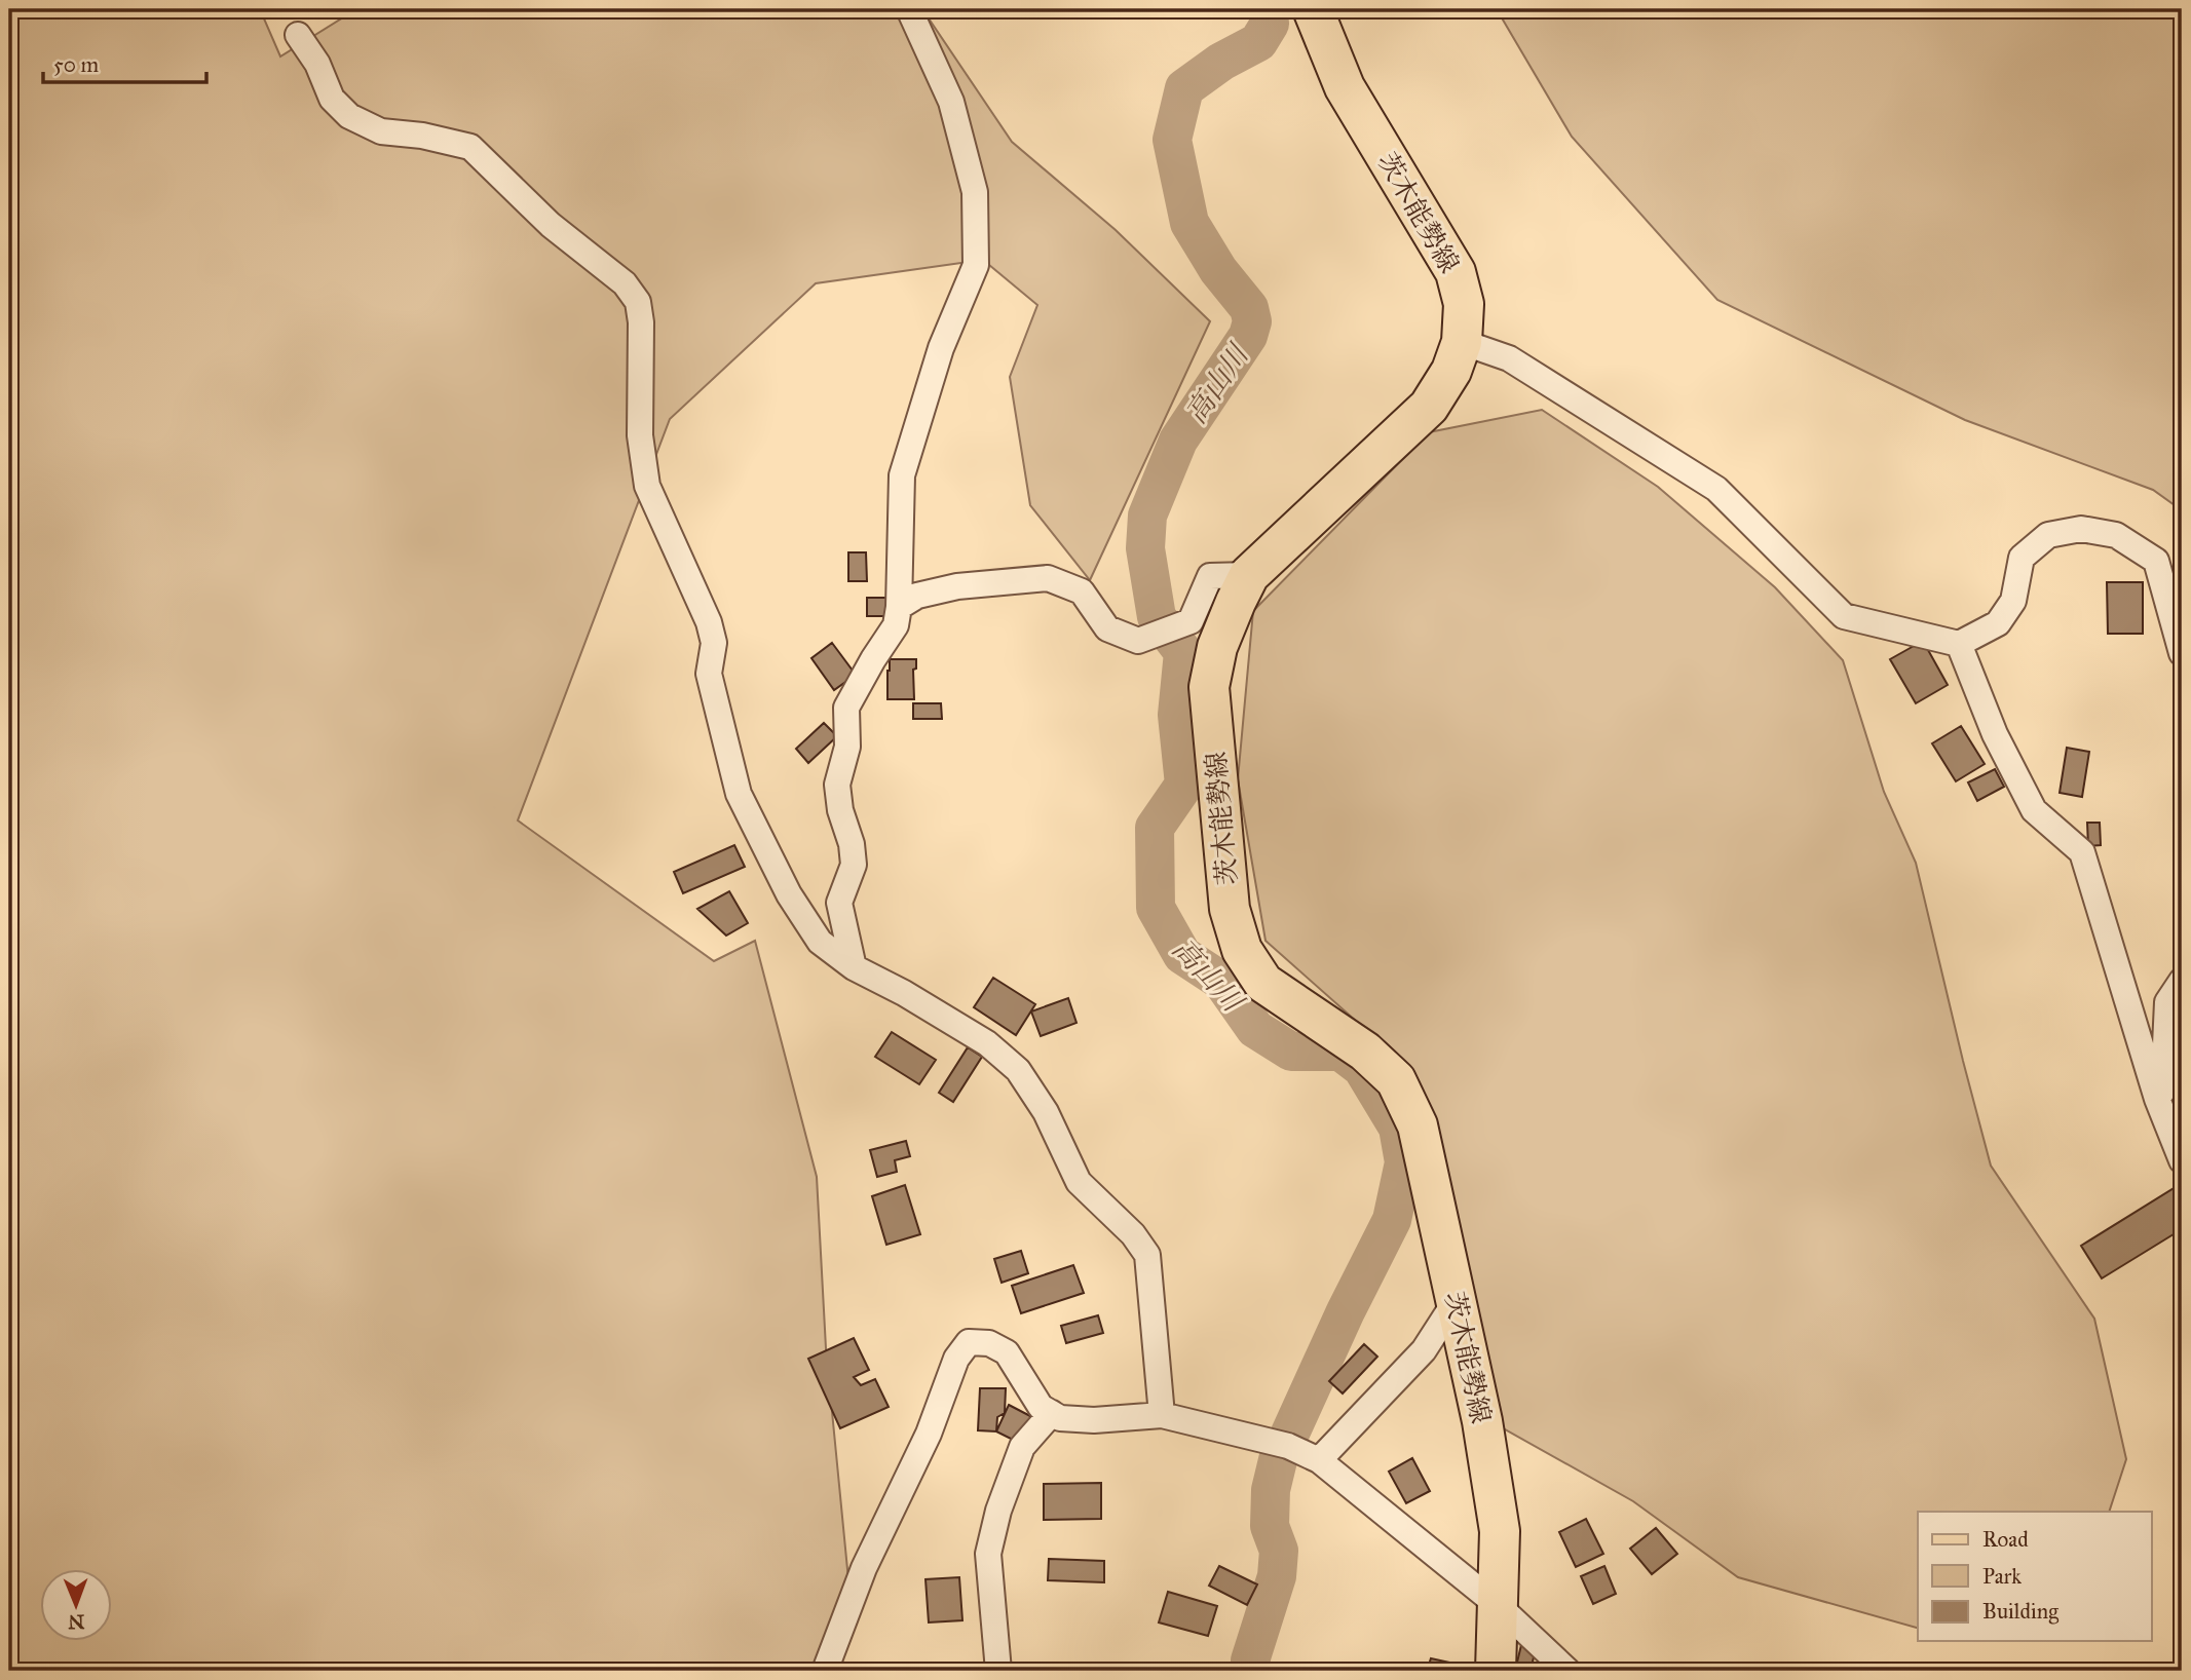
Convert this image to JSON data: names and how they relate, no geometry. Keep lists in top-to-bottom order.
{
  "streets": {
    "main road": ["茨木能勢線"]
  },
  "water": ["高山川"],
  "legend": ["Road", "Park", "Building"],
  "scale_bar": "50 m",
  "north": "bottom"
}
